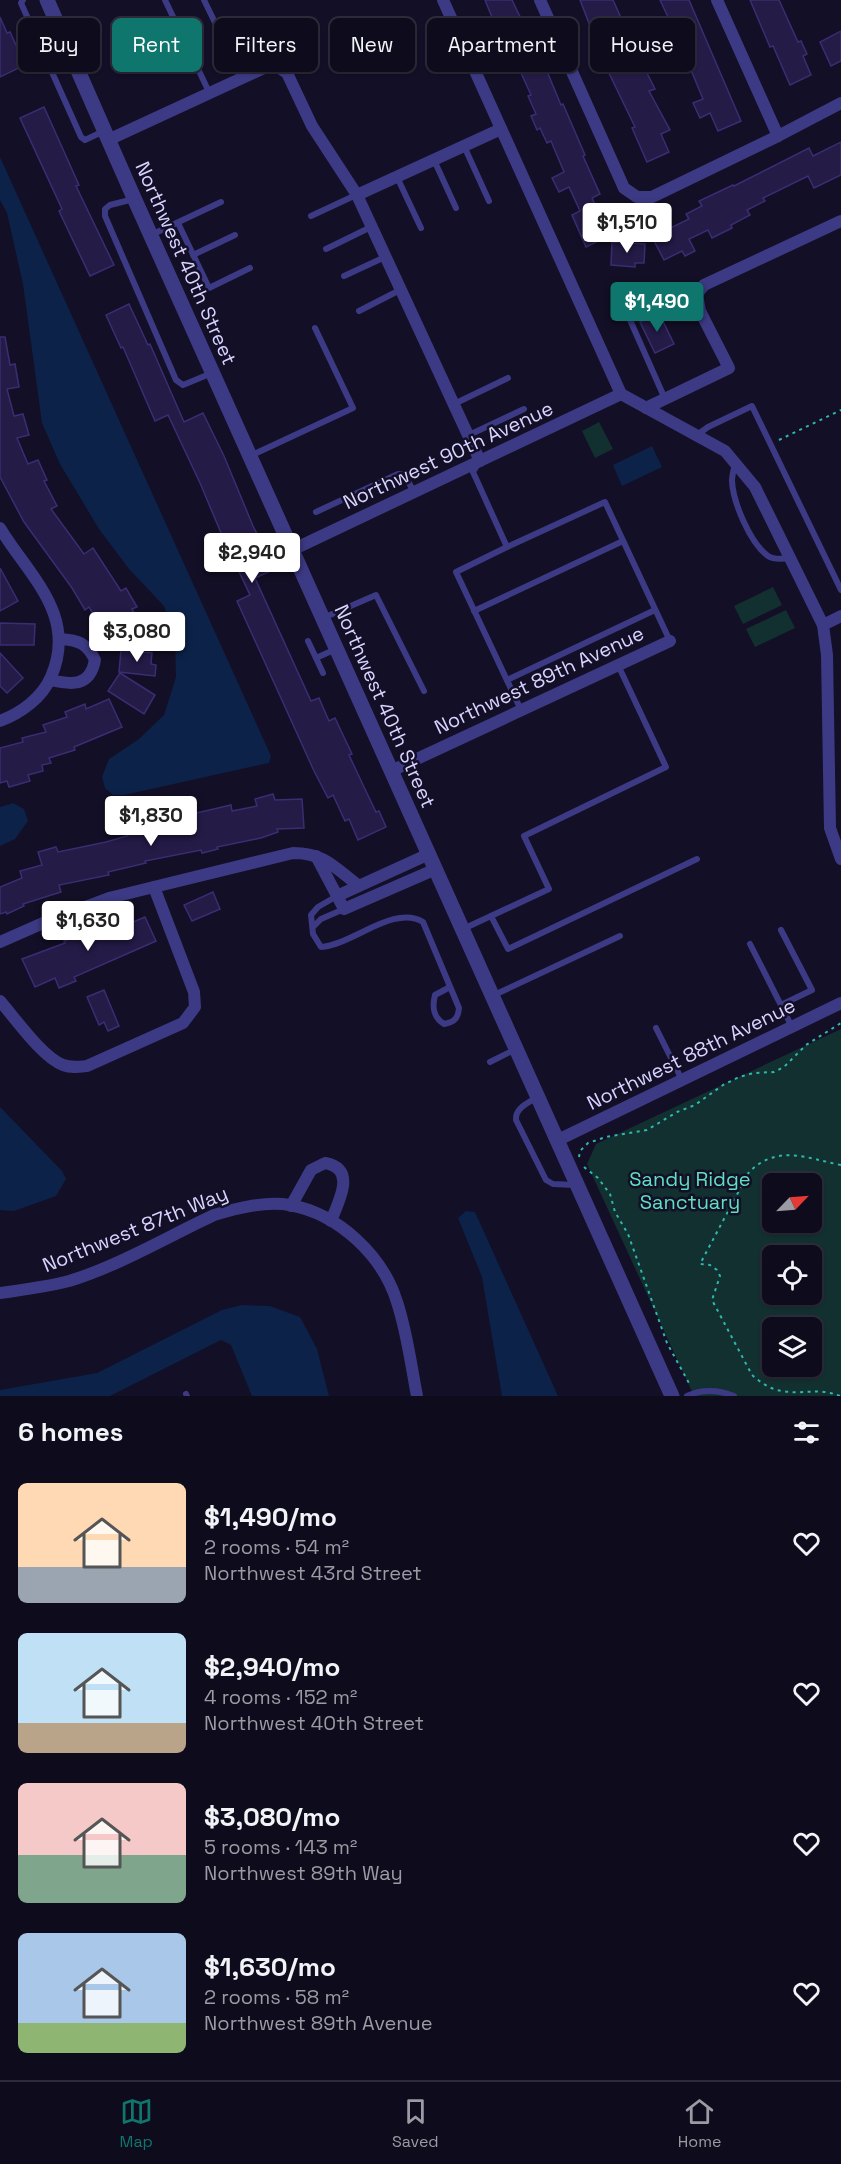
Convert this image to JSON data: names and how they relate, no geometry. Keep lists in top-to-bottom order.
{
  "streets": {
    "street": [
      "Northwest 40th Street",
      "Northwest 90th Avenue",
      "Northwest 89th Avenue",
      "Northwest 88th Avenue",
      "Northwest 87th Way"
    ]
  },
  "crossings": [
    ["Northwest 40th Street", "Northwest 90th Avenue"],
    ["Northwest 40th Street", "Northwest 89th Avenue"],
    ["Northwest 40th Street", "Northwest 88th Avenue"]
  ],
  "parks": ["Sandy Ridge Sanctuary"],
  "north": "top right",
  "page": {
    "chip": [
      "Buy",
      "Rent",
      "Filters",
      "New",
      "Apartment",
      "House"
    ],
    "price": [
      "$1,510",
      "$1,490",
      "$2,940",
      "$3,080",
      "$1,830",
      "$1,630"
    ],
    "heading": "6 homes",
    "list": [
      {
        "name": "$1,490/mo",
        "note": "2 rooms · 54 m² · Northwest 43rd Street"
      },
      {
        "name": "$2,940/mo",
        "note": "4 rooms · 152 m² · Northwest 40th Street"
      },
      {
        "name": "$3,080/mo",
        "note": "5 rooms · 143 m² · Northwest 89th Way"
      },
      {
        "name": "$1,630/mo",
        "note": "2 rooms · 58 m² · Northwest 89th Avenue"
      }
    ],
    "tabs": ["Map", "Saved", "Home"]
  }
}
